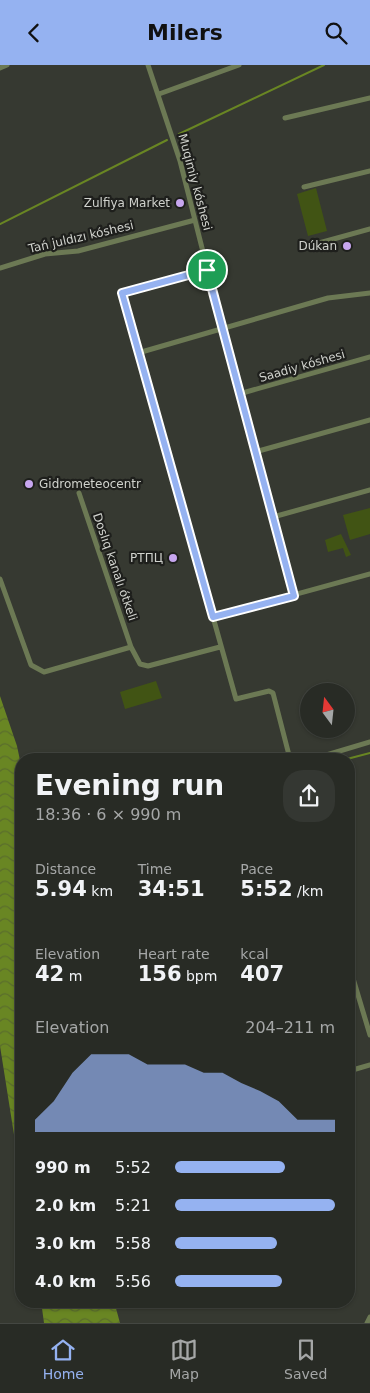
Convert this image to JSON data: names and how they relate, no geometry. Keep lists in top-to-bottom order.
{
  "streets": {
    "street": [
      "Muqimiy kóshesi",
      "Tań juldızı kóshesi",
      "Saadiy kóshesi",
      "Doslıq kanalı ótkeli"
    ]
  },
  "crossings": [
    ["Muqimiy kóshesi", "Tań juldızı kóshesi"],
    ["Muqimiy kóshesi", "Saadiy kóshesi"]
  ],
  "places": [
    "Zulfiya Market",
    "Dúkan",
    "Gidrometeocentr",
    "РТПЦ"
  ],
  "north": "top",
  "page": {
    "header": "Milers",
    "heading": ["Evening run", "18:36 · 6 × 990 m"],
    "stats": [
      ["Distance", "5.94 km"],
      ["Time", "34:51"],
      ["Pace", "5:52 /km"],
      ["Elevation", "42 m"],
      ["Heart rate", "156 bpm"],
      ["kcal", "407"]
    ],
    "chart": ["Elevation", "204–211 m"],
    "list": [
      {
        "name": "990 m",
        "note": "5:52"
      },
      {
        "name": "2.0 km",
        "note": "5:21"
      },
      {
        "name": "3.0 km",
        "note": "5:58"
      },
      {
        "name": "4.0 km",
        "note": "5:56"
      }
    ],
    "tabs": ["Home", "Map", "Saved"]
  }
}
